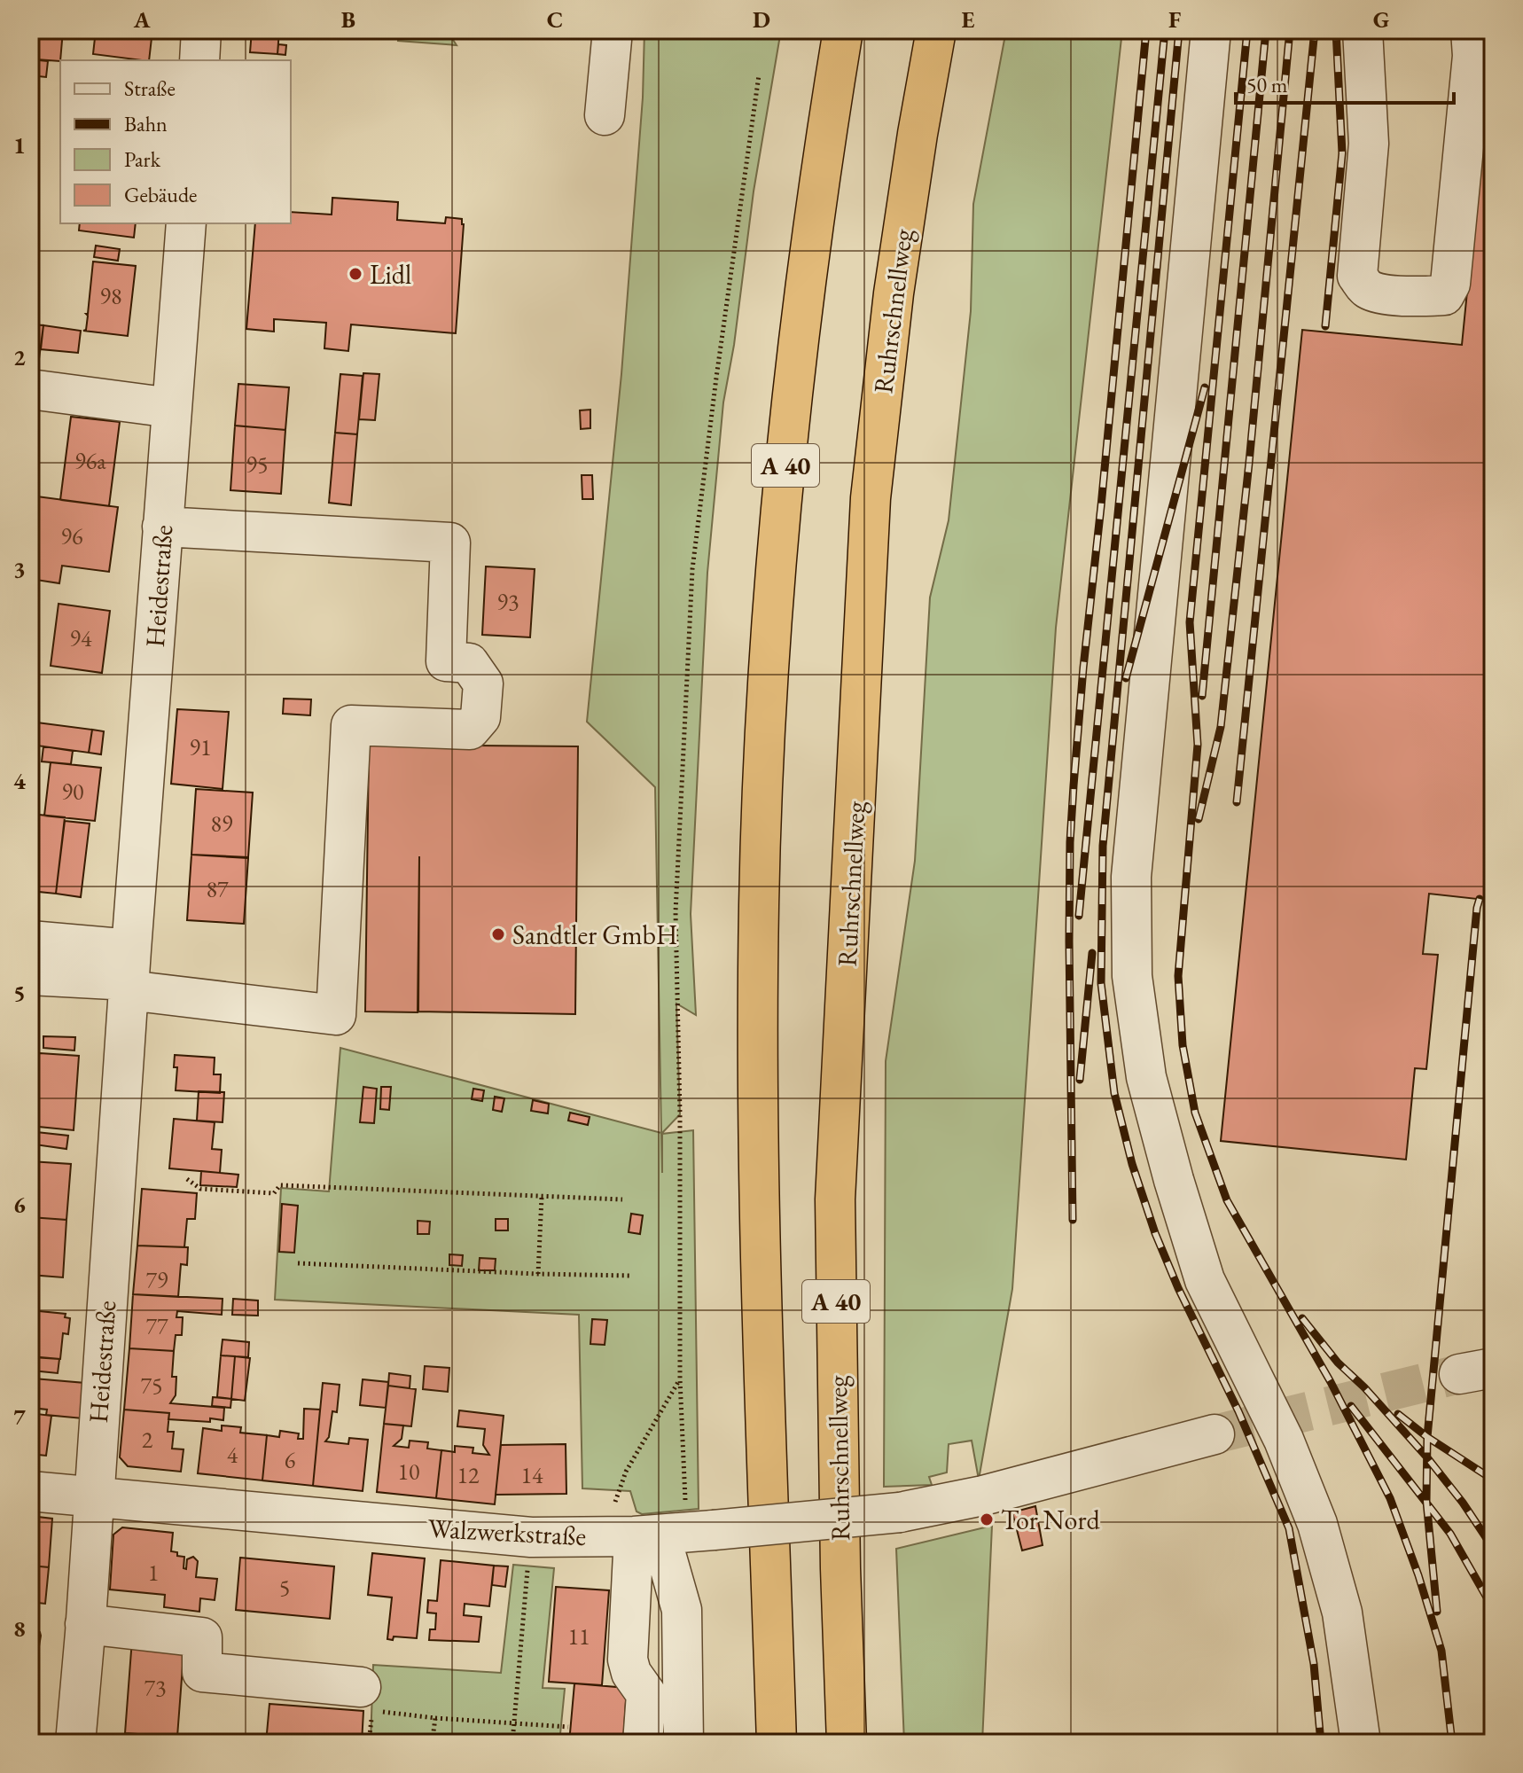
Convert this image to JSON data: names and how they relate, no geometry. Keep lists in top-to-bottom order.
{
  "streets": {
    "highway": ["Ruhrschnellweg", "A 40"],
    "street": ["Heidestraße", "Walzwerkstraße"]
  },
  "crossings": [
    ["Heidestraße", "Walzwerkstraße"]
  ],
  "places": ["Lidl", "Sandtler GmbH", "Tor Nord"],
  "house_numbers": [
    "98",
    "96a",
    "95",
    "96",
    "93",
    "94",
    "91",
    "90",
    "89",
    "87",
    "79",
    "77",
    "75",
    "2",
    "4",
    "6",
    "10",
    "12",
    "14",
    "1",
    "5",
    "11",
    "73"
  ],
  "legend": [
    "Straße",
    "Bahn",
    "Park",
    "Gebäude"
  ],
  "scale_bar": "50 m",
  "grid": {
    "columns": [
      "A",
      "B",
      "C",
      "D",
      "E",
      "F",
      "G"
    ],
    "rows": [
      "1",
      "2",
      "3",
      "4",
      "5",
      "6",
      "7",
      "8"
    ]
  }
}
